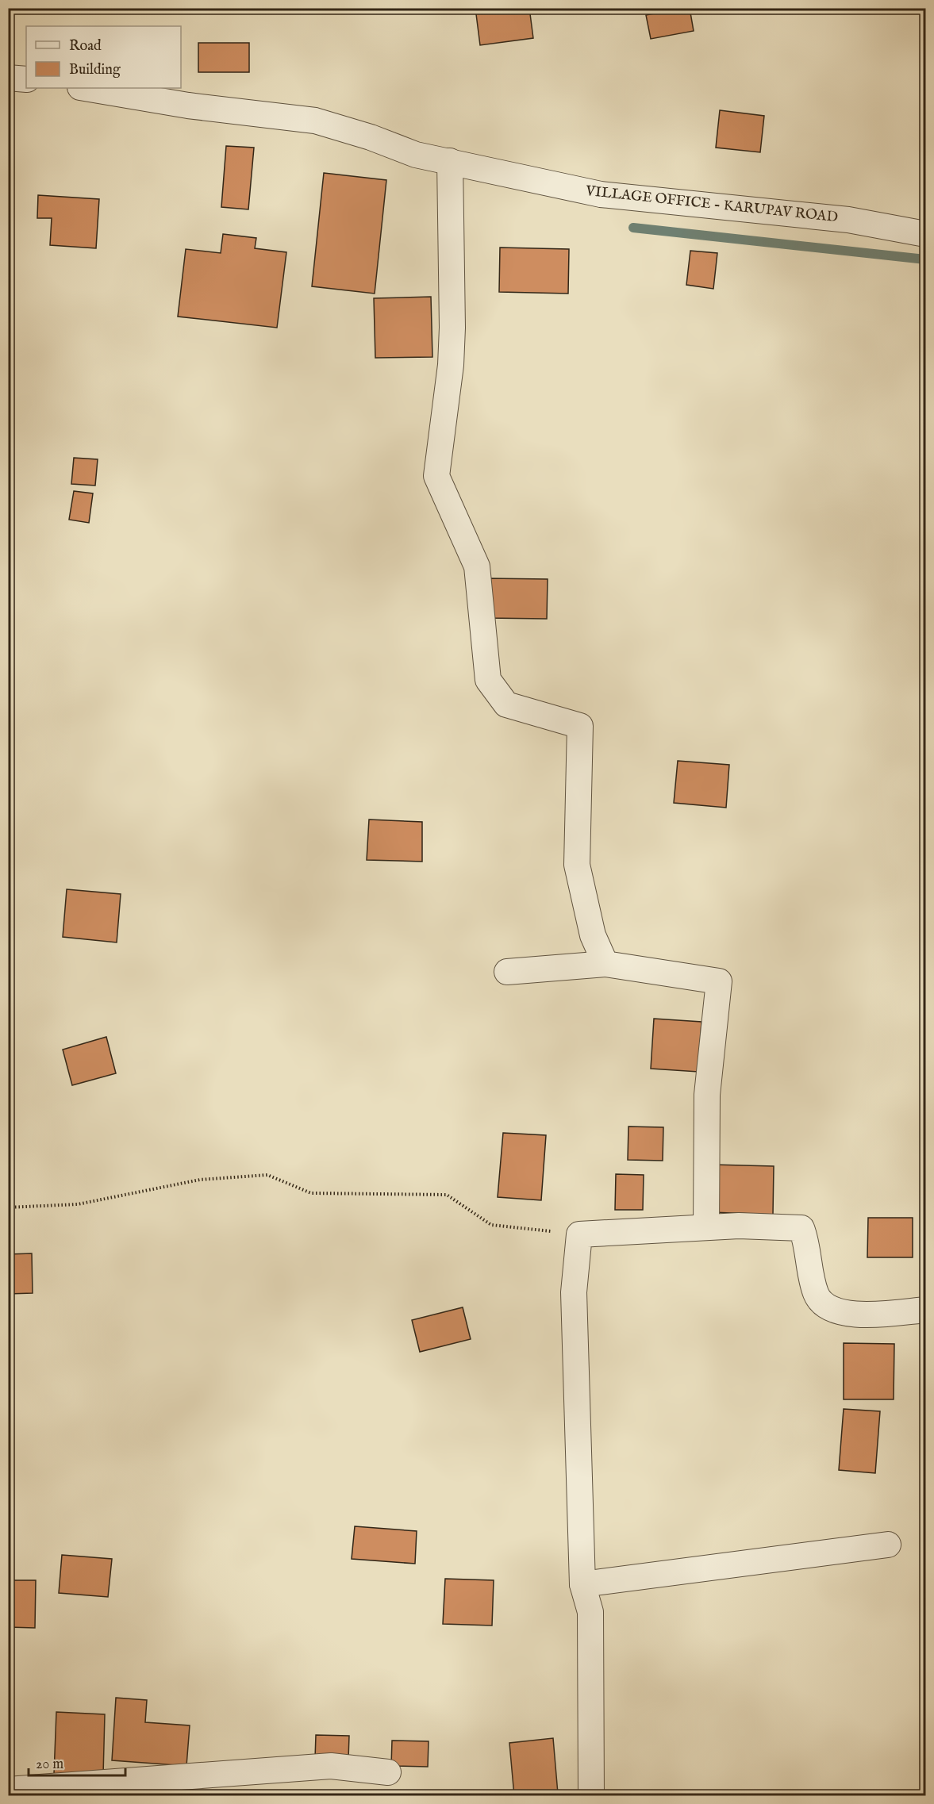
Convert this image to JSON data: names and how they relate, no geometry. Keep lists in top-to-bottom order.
{
  "streets": {
    "street": ["VILLAGE OFFICE - KARUPAV ROAD"]
  },
  "legend": ["Road", "Building"],
  "scale_bar": "20 m"
}
